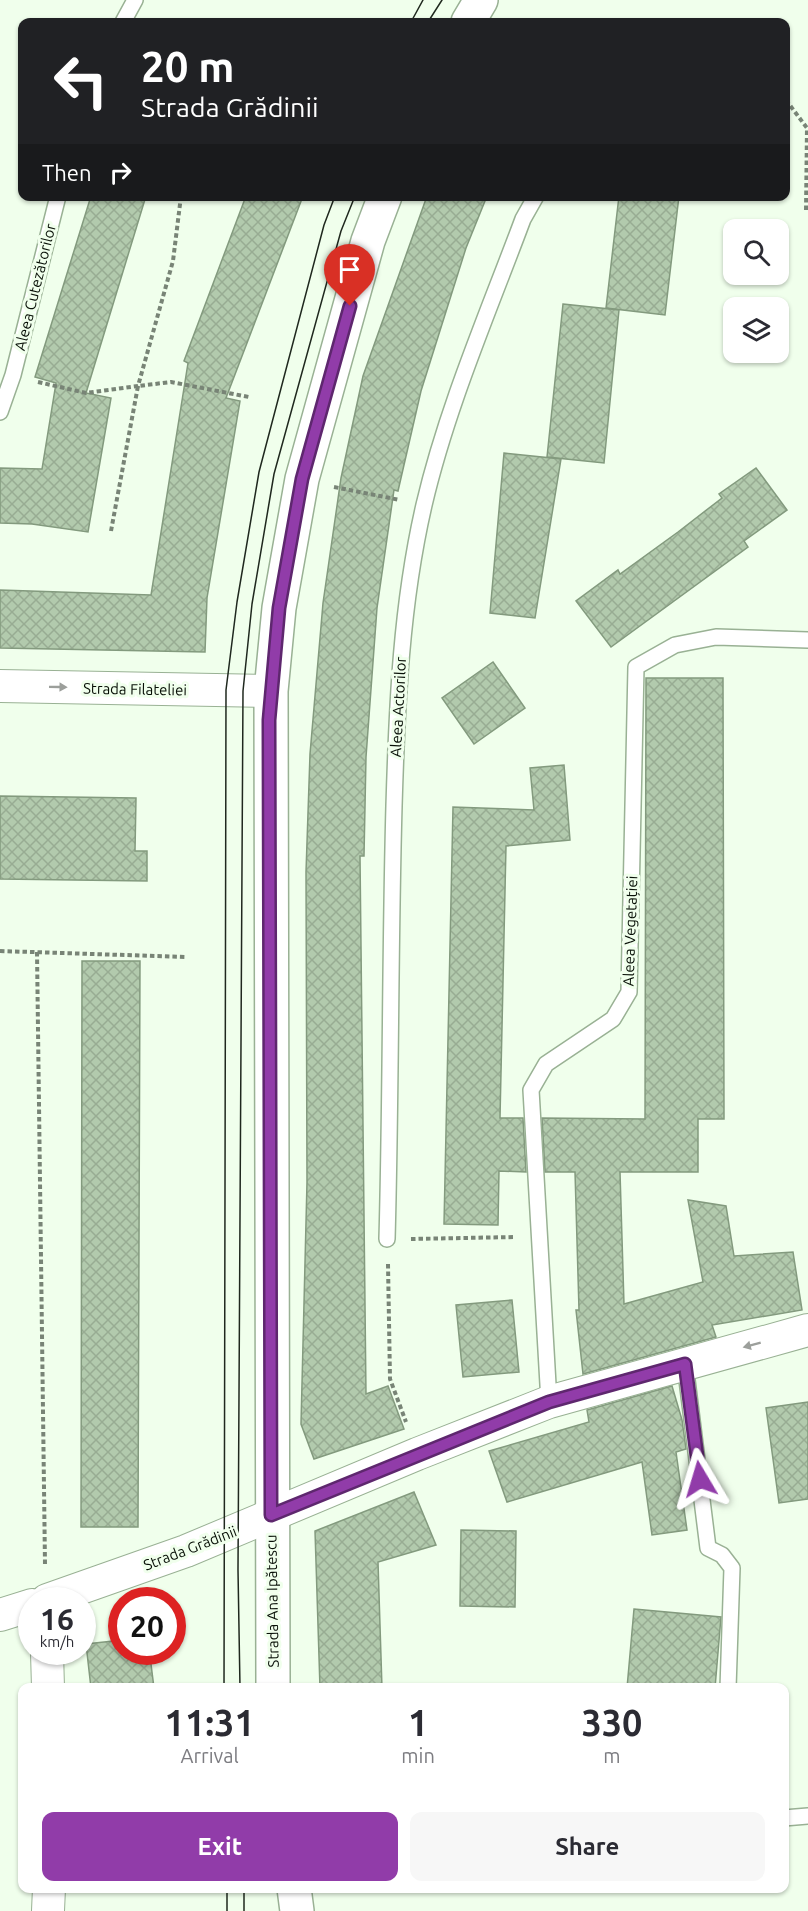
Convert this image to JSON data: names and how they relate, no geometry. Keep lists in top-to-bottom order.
{
  "streets": {
    "street": ["Strada Filateliei", "Strada Grădinii", "Strada Ana Ipătescu"],
    "lane": ["Aleea Cutezătorilor", "Aleea Actorilor", "Aleea Vegetației"]
  },
  "crossings": [
    ["Strada Filateliei", "Strada Ana Ipătescu"],
    ["Aleea Vegetației", "Strada Grădinii"],
    ["Strada Grădinii", "Strada Ana Ipătescu"]
  ],
  "one_way": ["Strada Filateliei"],
  "page": {
    "turn": ["20 m", "Strada Grădinii"],
    "then": "Then",
    "speed": "16 km/h",
    "limit": "20",
    "eta": [
      "11:31",
      "Arrival",
      "1",
      "min",
      "330",
      "m"
    ],
    "buttons": ["Exit", "Share"]
  }
}
